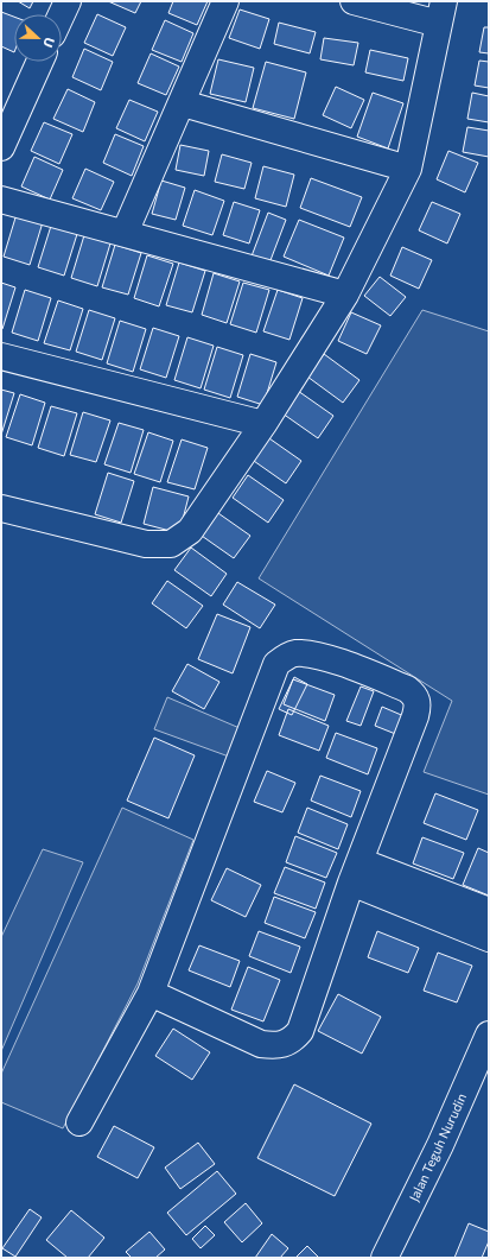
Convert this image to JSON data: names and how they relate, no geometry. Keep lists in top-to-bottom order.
{
  "streets": {
    "street": ["Jalan Teguh Nurudin"]
  },
  "north": "right"
}
